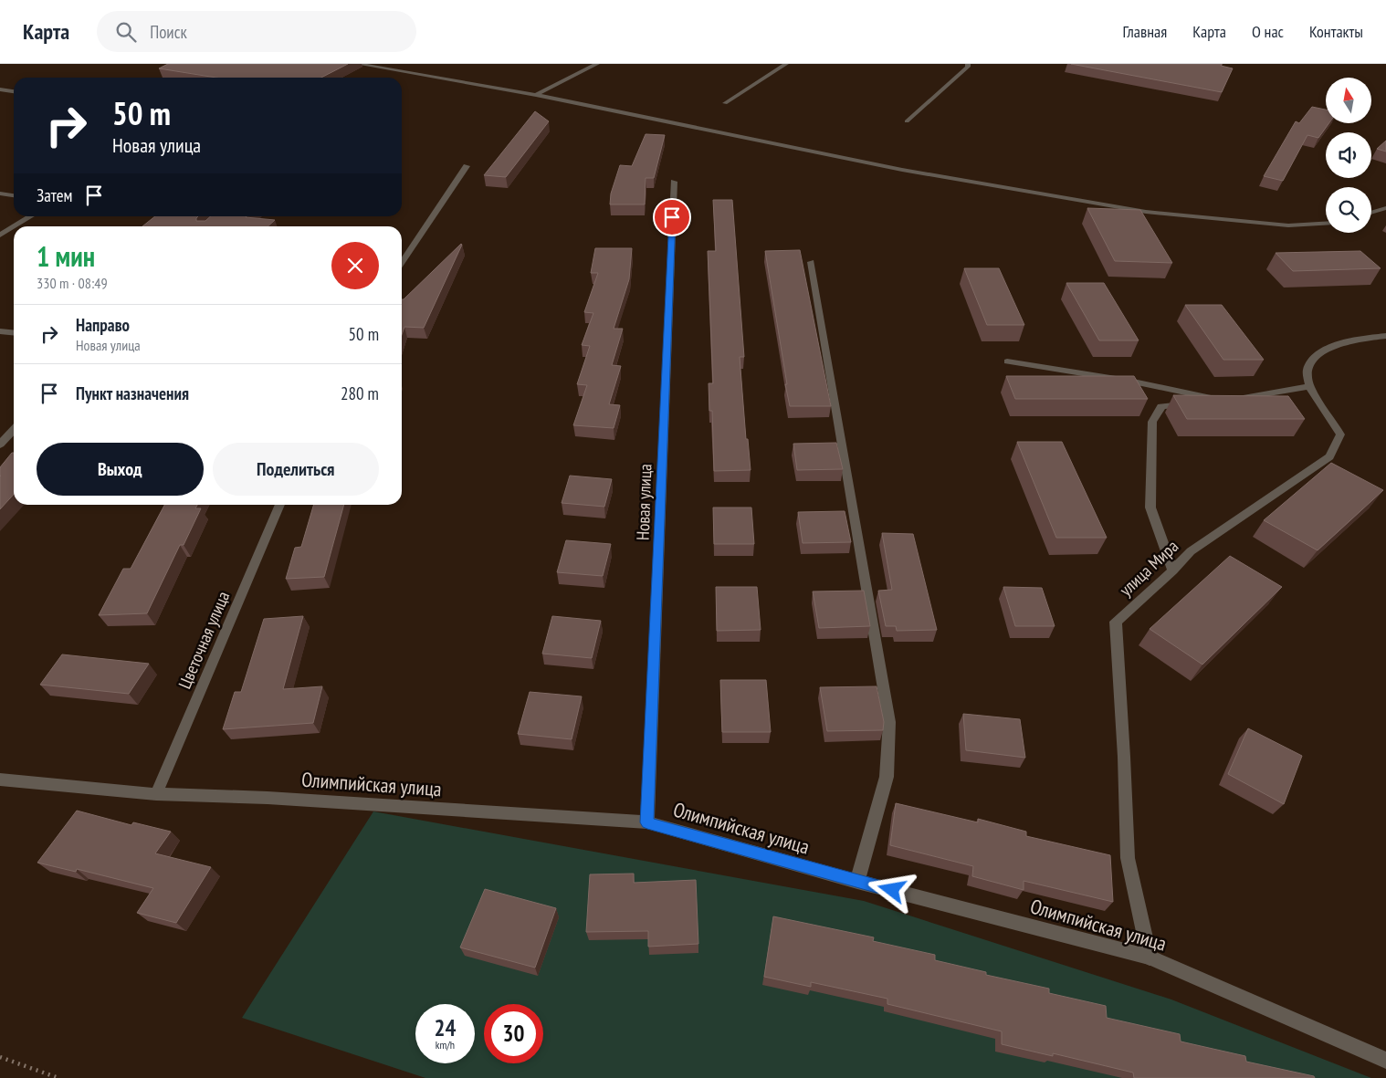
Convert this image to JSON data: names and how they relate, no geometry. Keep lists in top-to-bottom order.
{
  "streets": {
    "street": [
      "Новая улица",
      "улица Мира",
      "Цветочная улица",
      "Олимпийская улица"
    ]
  },
  "crossings": [
    ["Новая улица", "Олимпийская улица"],
    ["улица Мира", "Олимпийская улица"],
    ["Цветочная улица", "Олимпийская улица"]
  ],
  "north": "top",
  "page": {
    "header": "Карта",
    "search": "Поиск",
    "nav": [
      "Главная",
      "Карта",
      "О нас",
      "Контакты"
    ],
    "turn": ["50 m", "Новая улица"],
    "then": "Затем",
    "heading": ["1 мин", "330 m · 08:49"],
    "list": [
      {
        "name": "Направо",
        "note": "Новая улица",
        "value": "50 m"
      },
      {
        "name": "Пункт назначения",
        "value": "280 m"
      }
    ],
    "buttons": ["Выход", "Поделиться"],
    "speed": "24 km/h",
    "limit": "30"
  }
}
